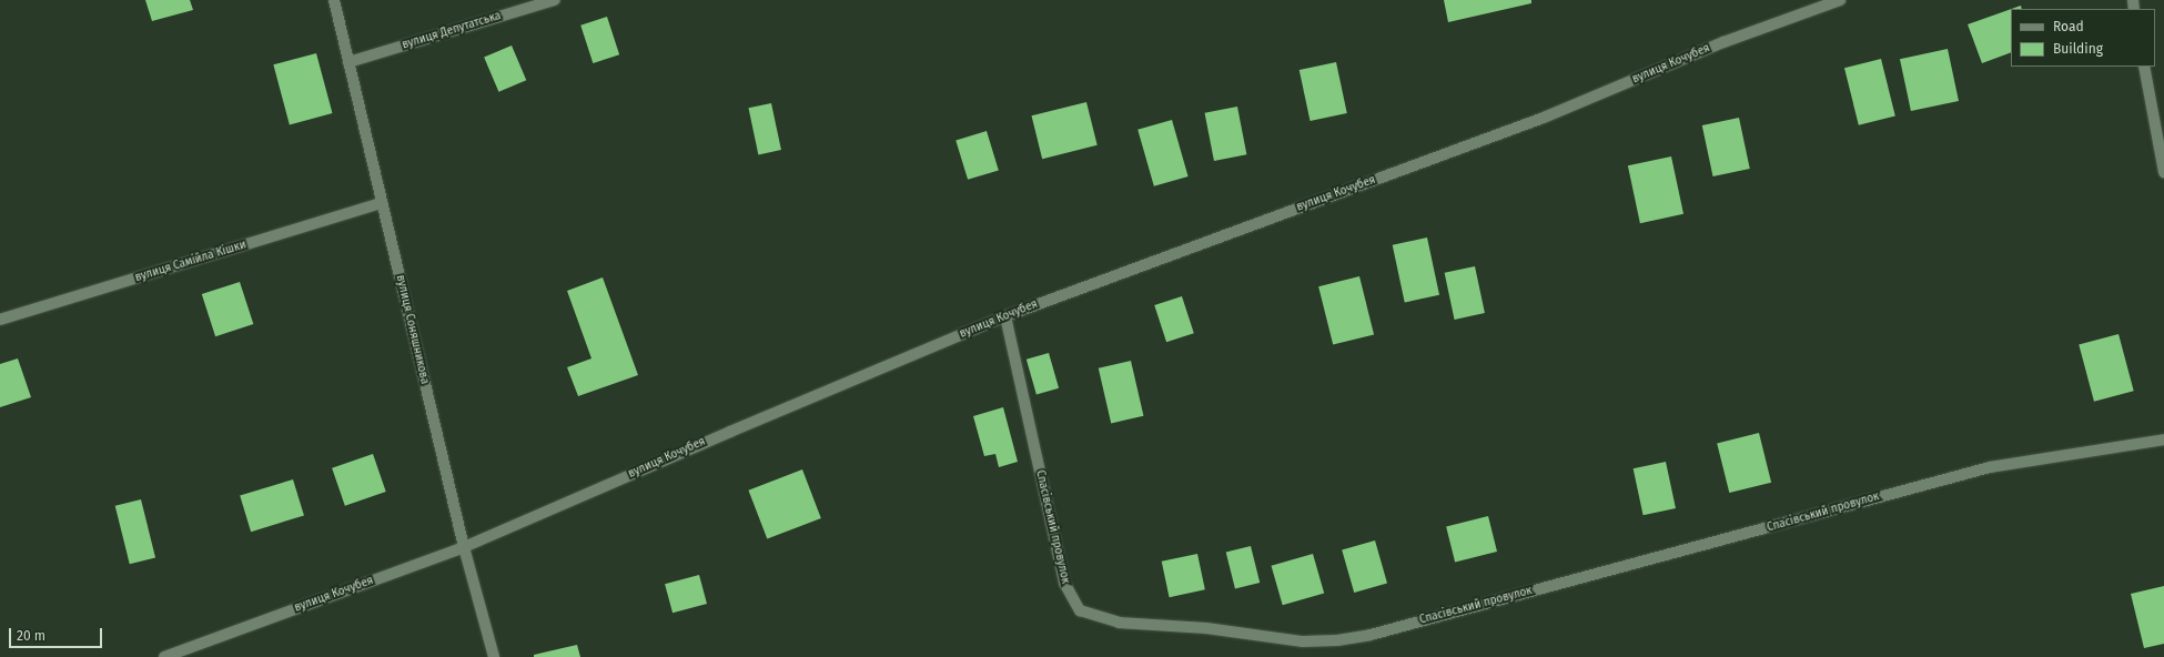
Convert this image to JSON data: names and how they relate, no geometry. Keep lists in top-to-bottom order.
{
  "streets": {
    "street": [
      "вулиця Депутатська",
      "вулиця Кочубея",
      "вулиця Самійла Кішки",
      "вулиця Соняшникова",
      "Спасівський провулок"
    ]
  },
  "crossings": [
    ["вулиця Депутатська", "вулиця Соняшникова"],
    ["вулиця Кочубея", "вулиця Соняшникова"],
    ["вулиця Кочубея", "Спасівський провулок"],
    ["вулиця Самійла Кішки", "вулиця Соняшникова"]
  ],
  "legend": ["Road", "Building"],
  "scale_bar": "20 m"
}
